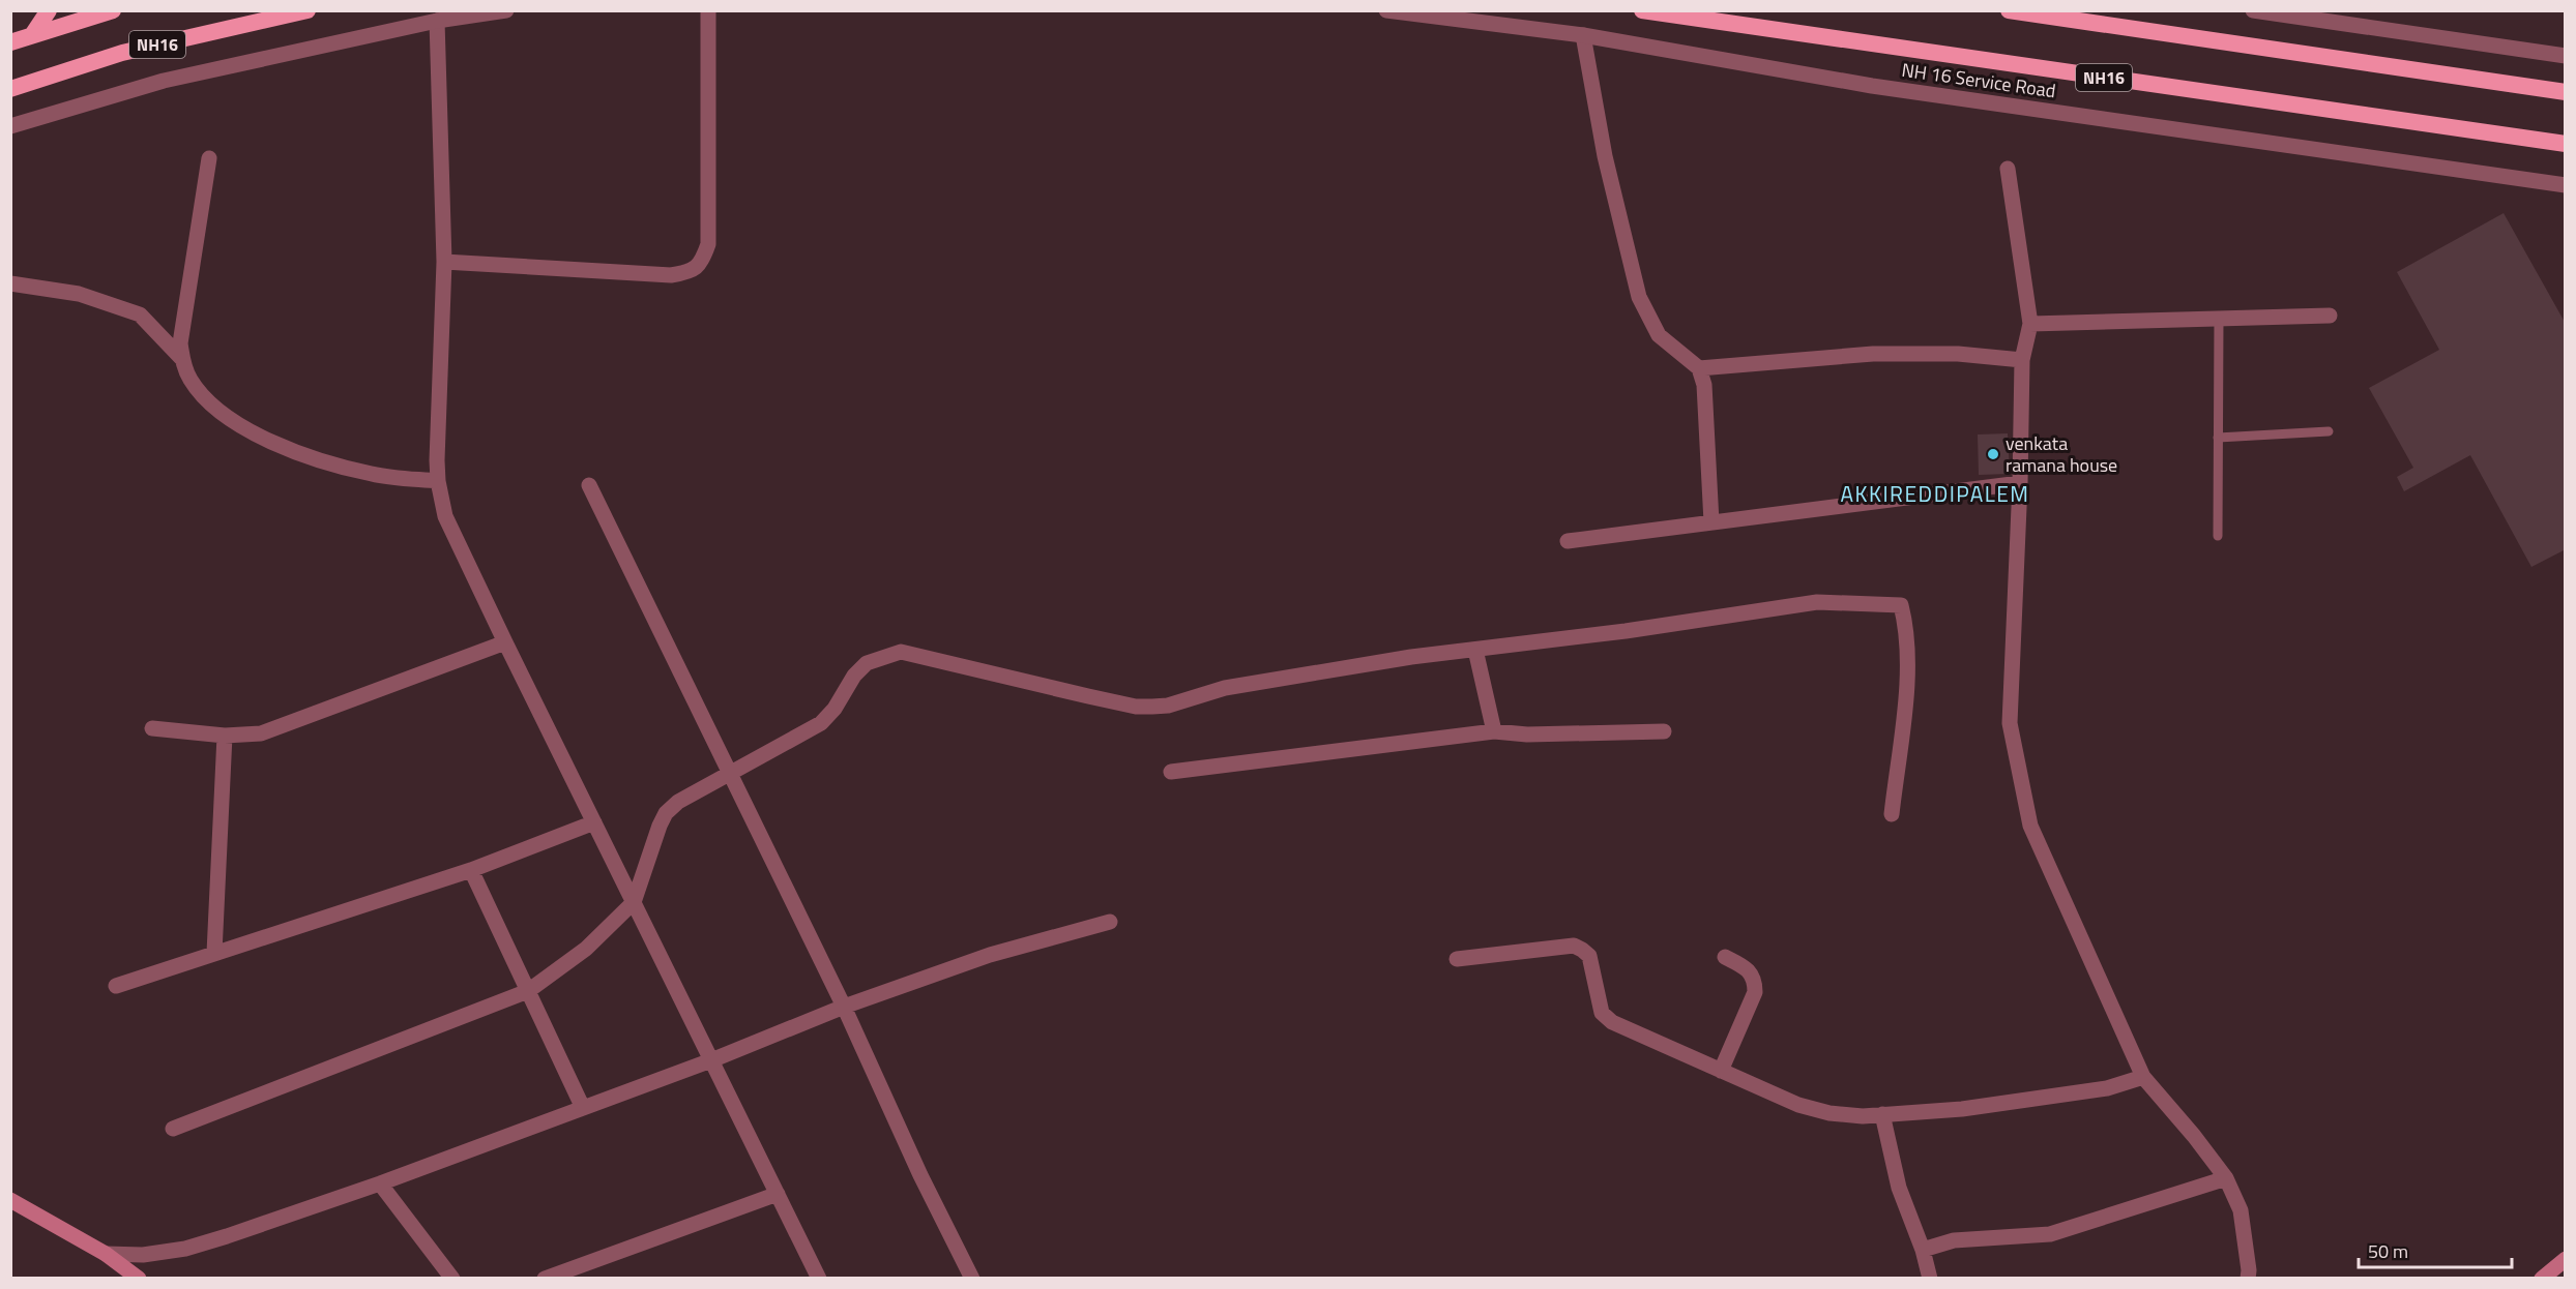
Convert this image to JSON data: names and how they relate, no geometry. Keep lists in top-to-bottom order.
{
  "streets": {
    "highway": ["NH16"],
    "street": ["NH 16 Service Road"]
  },
  "districts": ["AKKIREDDIPALEM"],
  "places": ["venkata ramana house"],
  "scale_bar": "50 m"
}
